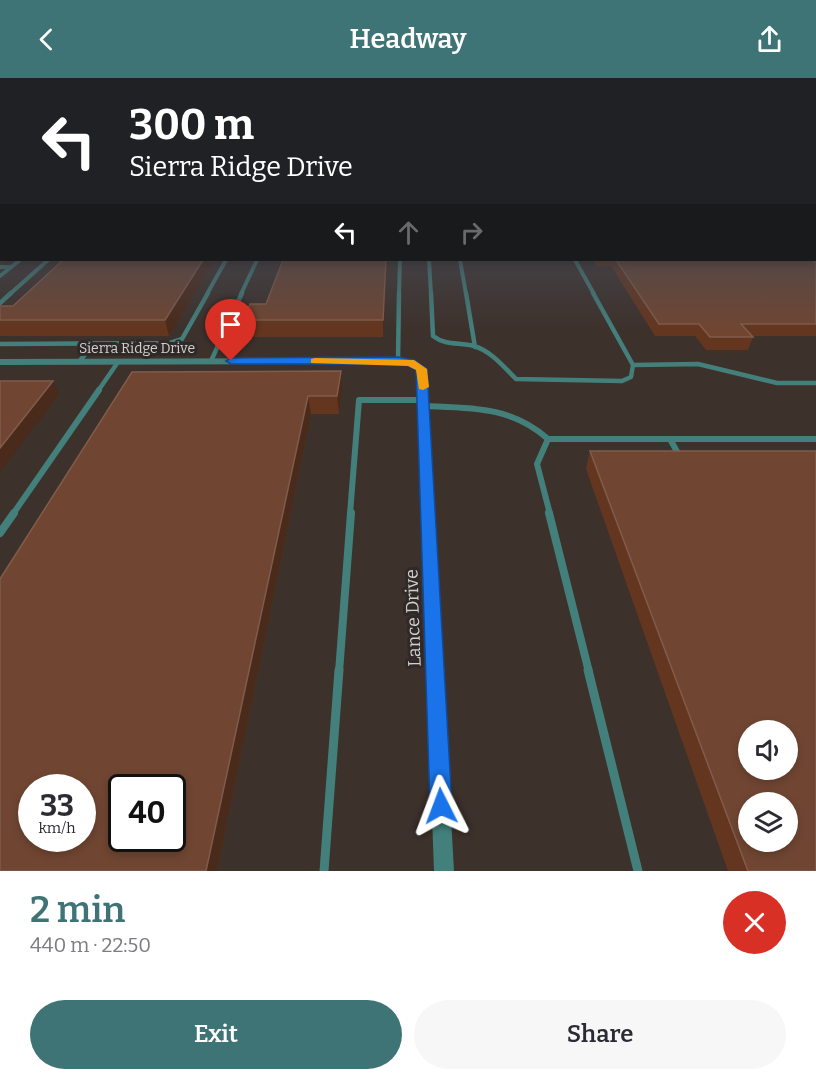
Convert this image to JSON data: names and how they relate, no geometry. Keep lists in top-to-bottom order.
{
  "streets": {
    "street": ["Sierra Ridge Drive", "Lance Drive"]
  },
  "crossings": [
    ["Sierra Ridge Drive", "Lance Drive"]
  ],
  "page": {
    "header": "Headway",
    "turn": ["300 m", "Sierra Ridge Drive"],
    "speed": "33 km/h",
    "limit": "40",
    "heading": ["2 min", "440 m · 22:50"],
    "buttons": ["Exit", "Share"]
  }
}
